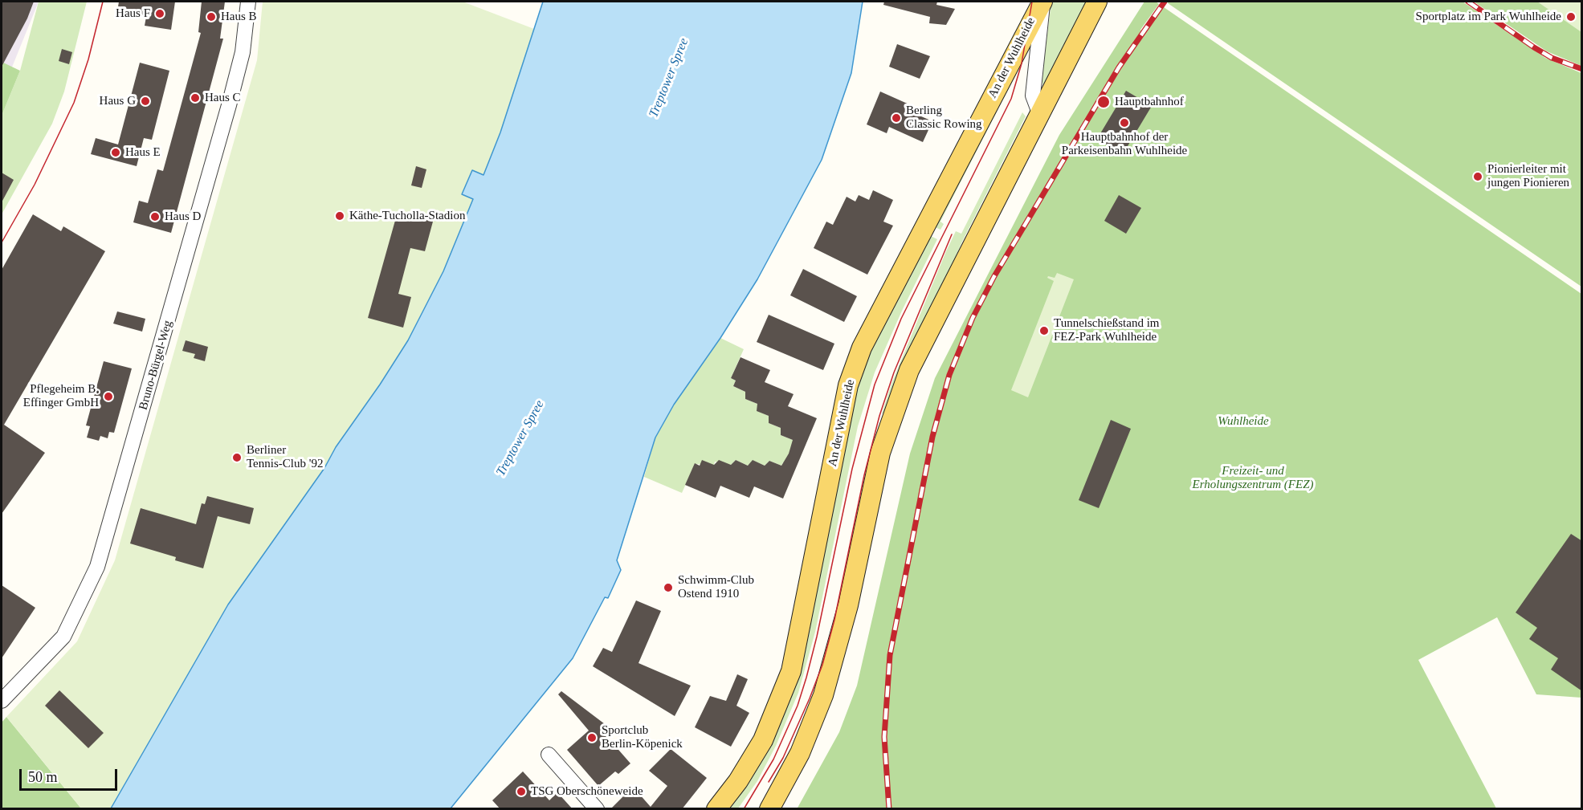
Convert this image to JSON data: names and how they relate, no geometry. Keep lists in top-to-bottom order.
{
  "streets": {
    "main road": ["An der Wuhlheide"],
    "street": ["Bruno-Bürgel-Weg"]
  },
  "water": ["Treptower Spree"],
  "parks": ["Wuhlheide", "Freizeit- und Erholungszentrum (FEZ)"],
  "places": [
    "Haus F",
    "Haus B",
    "Sportplatz im Park Wuhlheide",
    "Haus C",
    "Haus G",
    "Hauptbahnhof",
    "Berling Classic Rowing",
    "Hauptbahnhof der Parkeisenbahn Wuhlheide",
    "Haus E",
    "Pionierleiter mit jungen Pionieren",
    "Käthe-Tucholla-Stadion",
    "Haus D",
    "Tunnelschießstand im FEZ-Park Wuhlheide",
    "Pflegeheim B. Effinger GmbH",
    "Berliner Tennis-Club '92",
    "Schwimm-Club Ostend 1910",
    "Sportclub Berlin-Köpenick",
    "TSG Oberschöneweide"
  ],
  "scale_bar": "50 m"
}
